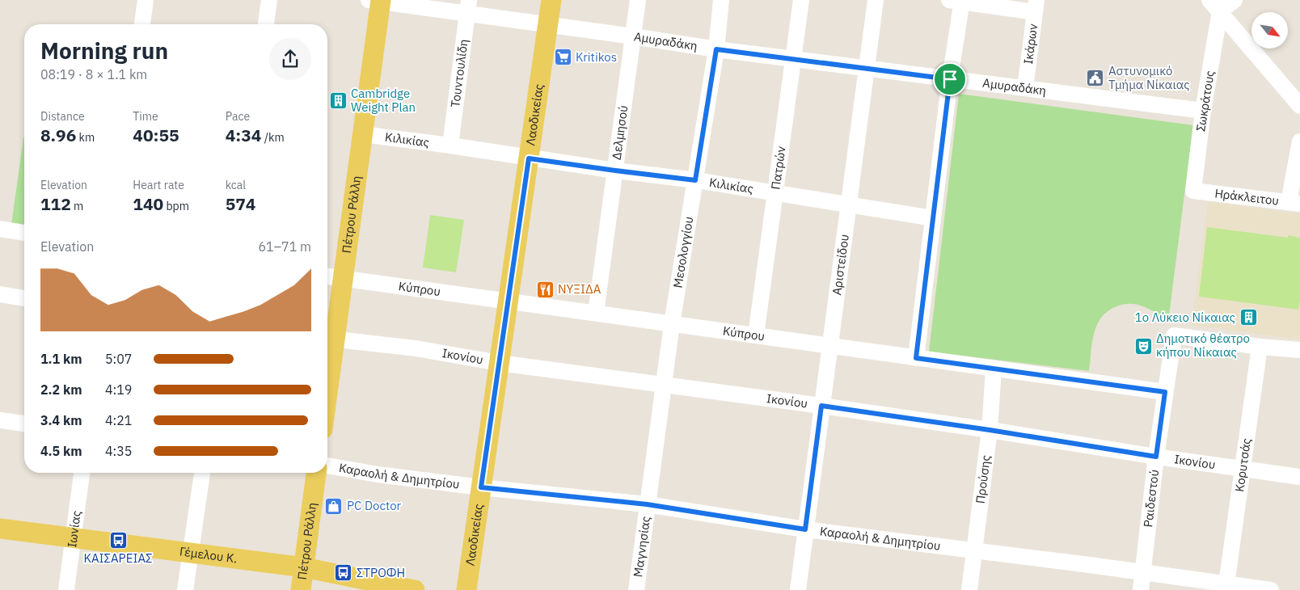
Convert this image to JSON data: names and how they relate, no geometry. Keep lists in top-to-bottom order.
{
  "streets": {
    "main road": ["Λαοδικείας", "Πέτρου Ράλλη", "Γέμελου Κ."],
    "street": [
      "Αμυραδάκη",
      "Ικάρων",
      "Τουντουλίδη",
      "Σωκράτους",
      "Δελμησού",
      "Κιλικίας",
      "Πατρών",
      "Ηράκλειτου",
      "Μεσολογγίου",
      "Αριστείδου",
      "Κύπρου",
      "Ικονίου",
      "Κορυτσάς",
      "Καραολή & Δημητρίου",
      "Προύσης",
      "Ραιδεστού",
      "Ιωνίας",
      "Μαγνησίας"
    ]
  },
  "crossings": [
    ["Αμυραδάκη", "Ικάρων"],
    ["Αμυραδάκη", "Τουντουλίδη"],
    ["Αμυραδάκη", "Σωκράτους"],
    ["Αμυραδάκη", "Λαοδικείας"],
    ["Αμυραδάκη", "Δελμησού"],
    ["Αμυραδάκη", "Πατρών"],
    ["Αμυραδάκη", "Πέτρου Ράλλη"],
    ["Αμυραδάκη", "Μεσολογγίου"],
    ["Αμυραδάκη", "Αριστείδου"],
    ["Τουντουλίδη", "Κιλικίας"],
    ["Σωκράτους", "Ηράκλειτου"],
    ["Λαοδικείας", "Κιλικίας"],
    ["Λαοδικείας", "Κύπρου"],
    ["Λαοδικείας", "Ικονίου"],
    ["Λαοδικείας", "Καραολή & Δημητρίου"],
    ["Δελμησού", "Κιλικίας"],
    ["Δελμησού", "Κύπρου"],
    ["Κιλικίας", "Πατρών"],
    ["Κιλικίας", "Πέτρου Ράλλη"],
    ["Κιλικίας", "Μεσολογγίου"],
    ["Κιλικίας", "Αριστείδου"],
    ["Πατρών", "Κύπρου"],
    ["Πέτρου Ράλλη", "Κύπρου"],
    ["Πέτρου Ράλλη", "Ικονίου"],
    ["Πέτρου Ράλλη", "Γέμελου Κ."],
    ["Μεσολογγίου", "Κύπρου"],
    ["Μεσολογγίου", "Ικονίου"],
    ["Μεσολογγίου", "Καραολή & Δημητρίου"],
    ["Μεσολογγίου", "Μαγνησίας"],
    ["Αριστείδου", "Κύπρου"],
    ["Αριστείδου", "Ικονίου"],
    ["Αριστείδου", "Καραολή & Δημητρίου"],
    ["Κύπρου", "Προύσης"],
    ["Κύπρου", "Ραιδεστού"],
    ["Ικονίου", "Κορυτσάς"],
    ["Ικονίου", "Προύσης"],
    ["Ικονίου", "Ραιδεστού"],
    ["Κορυτσάς", "Καραολή & Δημητρίου"],
    ["Κορυτσάς", "Ραιδεστού"],
    ["Καραολή & Δημητρίου", "Προύσης"],
    ["Καραολή & Δημητρίου", "Ραιδεστού"],
    ["Καραολή & Δημητρίου", "Μαγνησίας"],
    ["Ιωνίας", "Γέμελου Κ."]
  ],
  "places": {
    "supermarket": ["Kritikos"],
    "public building": ["Αστυνομικό Τμήμα Νίκαιας"],
    "building": ["Cambridge Weight Plan", "1ο Λύκειο Νίκαιας"],
    "restaurant": ["ΝΥΞΙΔΑ"],
    "theatre": ["Δημοτικό θέατρο κήπου Νίκαιας"],
    "shop": ["PC Doctor"],
    "bus stop": ["ΚΑΙΣΑΡΕΙΑΣ", "ΣΤΡΟΦΗ"]
  },
  "north": "bottom right",
  "page": {
    "heading": ["Morning run", "08:19 · 8 × 1.1 km"],
    "stats": [
      ["Distance", "8.96 km"],
      ["Time", "40:55"],
      ["Pace", "4:34 /km"],
      ["Elevation", "112 m"],
      ["Heart rate", "140 bpm"],
      ["kcal", "574"]
    ],
    "chart": ["Elevation", "61–71 m"],
    "list": [
      {
        "name": "1.1 km",
        "note": "5:07"
      },
      {
        "name": "2.2 km",
        "note": "4:19"
      },
      {
        "name": "3.4 km",
        "note": "4:21"
      },
      {
        "name": "4.5 km",
        "note": "4:35"
      }
    ]
  }
}
